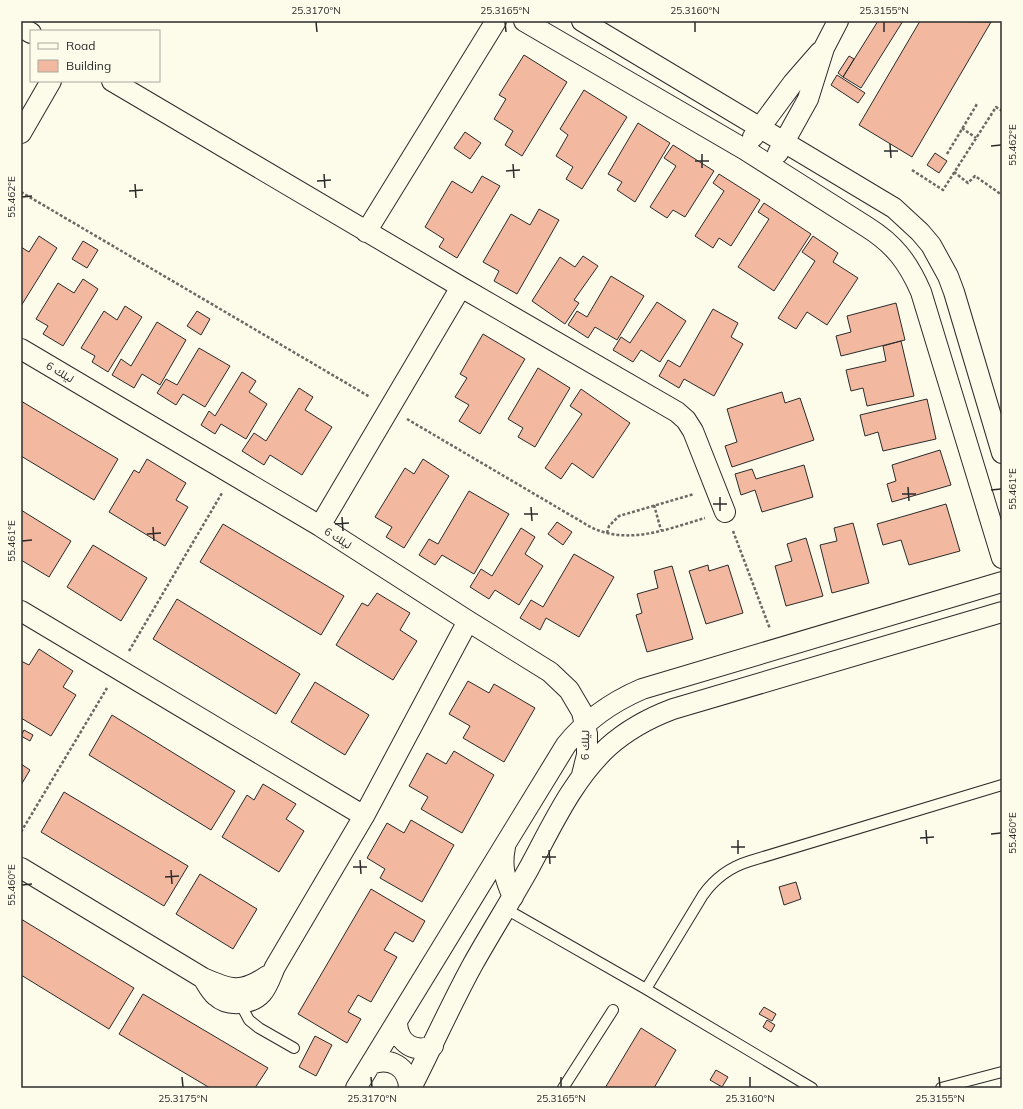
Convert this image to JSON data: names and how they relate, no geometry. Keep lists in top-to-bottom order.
{
  "streets": {
    "street": ["ليلك 6"]
  },
  "legend": ["Road", "Building"],
  "coordinates": [
    "25.3170°N",
    "25.3165°N",
    "25.3160°N",
    "25.3155°N",
    "55.462°E",
    "55.461°E",
    "55.460°E",
    "25.3175°N"
  ]
}
